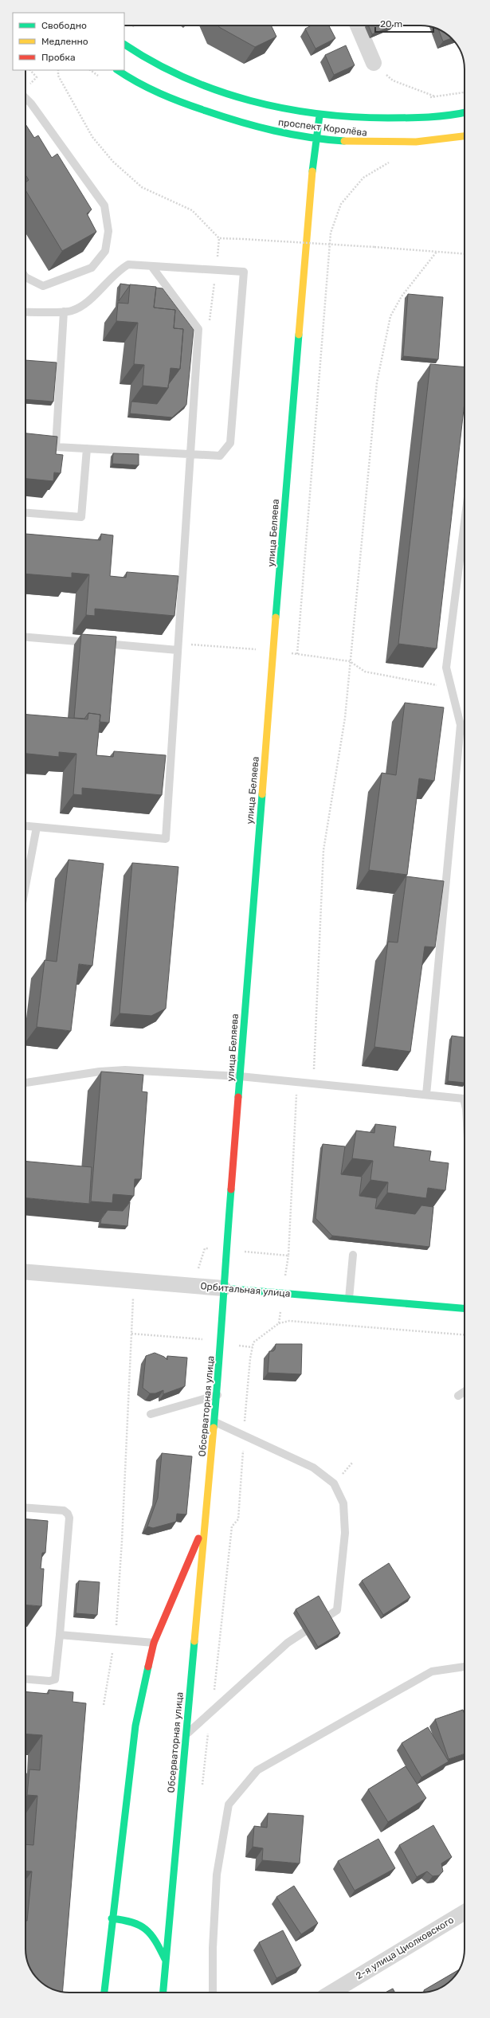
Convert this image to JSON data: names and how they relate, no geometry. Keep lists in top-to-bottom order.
{
  "streets": {
    "main road": [
      "проспект Королёва",
      "улица Беляева",
      "Орбитальная улица",
      "Обсерваторная улица"
    ],
    "street": ["2-я улица Циолковского"]
  },
  "crossings": [
    ["проспект Королёва", "улица Беляева"],
    ["улица Беляева", "Орбитальная улица"],
    ["улица Беляева", "Обсерваторная улица"],
    ["Орбитальная улица", "Обсерваторная улица"]
  ],
  "legend": ["Свободно", "Медленно", "Пробка"],
  "scale_bar": "20 m"
}
